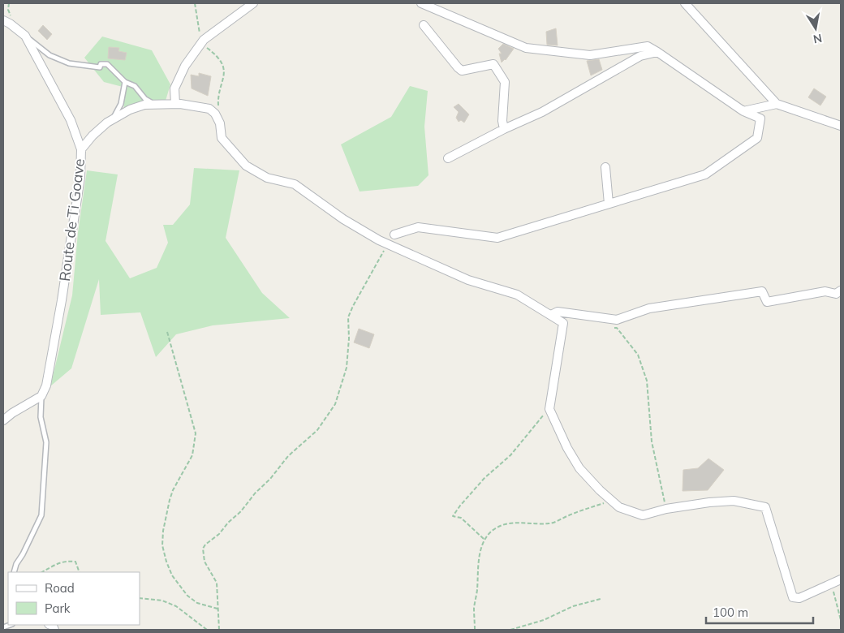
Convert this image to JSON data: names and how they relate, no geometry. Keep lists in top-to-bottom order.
{
  "streets": {
    "street": ["Route de Ti Goave"]
  },
  "legend": ["Road", "Park"],
  "scale_bar": "100 m",
  "north": "bottom"
}
